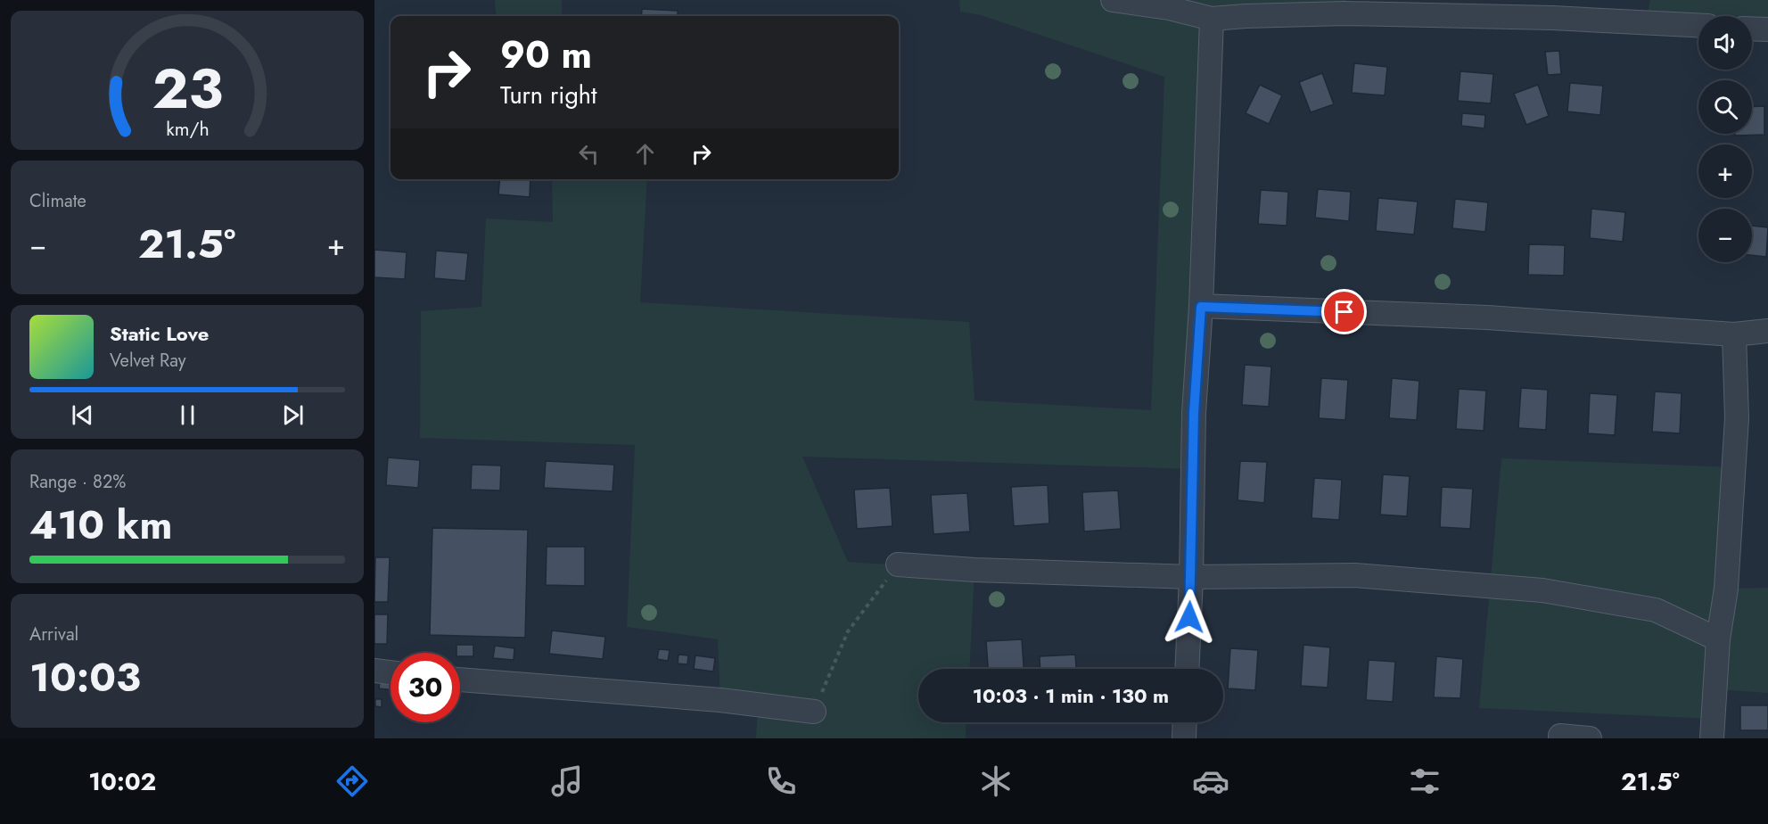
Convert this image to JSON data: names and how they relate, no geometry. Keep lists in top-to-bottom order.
{
  "page": {
    "map_buttons": ["+", "−"],
    "turn": ["90 m", "Turn right"],
    "tile": [
      "Climate",
      ["Range · 82%", "410 km"],
      ["Arrival", "10:03"]
    ],
    "heat": ["−", "21.5°", "+"],
    "song": ["Static Love", "Velvet Ray"],
    "limit": "30",
    "trip": "10:03 · 1 min · 130 m",
    "tabs": ["10:02", "21.5°"],
    "gauge": ["23", "km/h"]
  }
}
